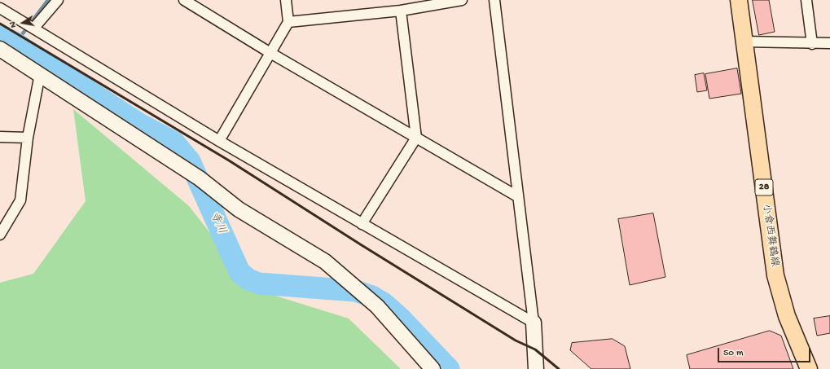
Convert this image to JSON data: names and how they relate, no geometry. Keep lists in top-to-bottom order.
{
  "streets": {
    "main road": ["28", "小倉西舞鶴線"]
  },
  "water": ["寺川"],
  "scale_bar": "50 m",
  "north": "left"
}
